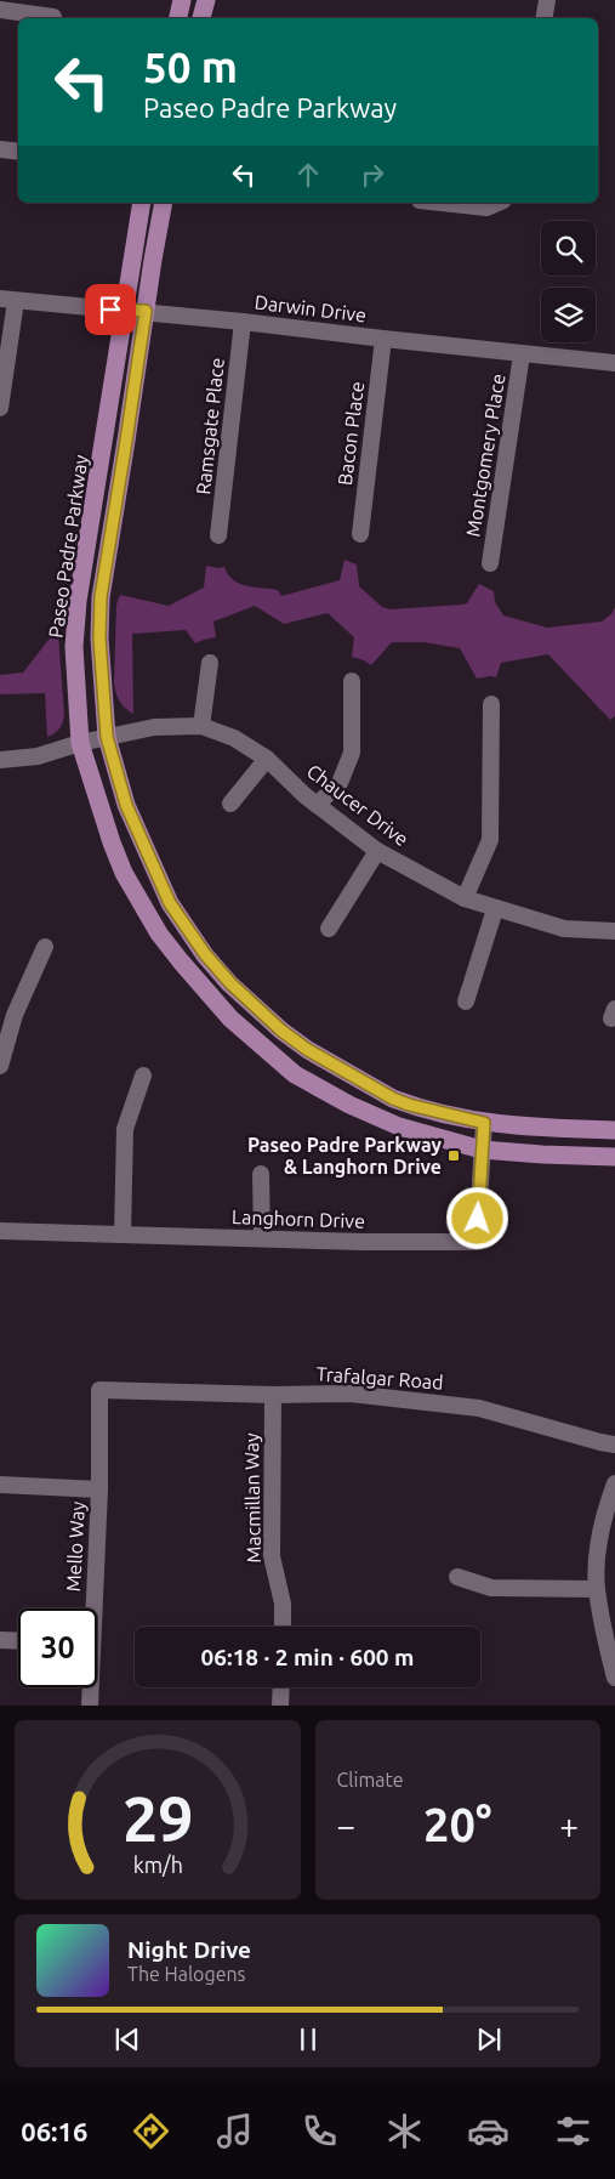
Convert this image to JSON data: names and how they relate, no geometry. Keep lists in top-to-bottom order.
{
  "streets": {
    "main road": ["Paseo Padre Parkway"],
    "street": [
      "Darwin Drive",
      "Ramsgate Place",
      "Bacon Place",
      "Montgomery Place",
      "Chaucer Drive",
      "Langhorn Drive",
      "Trafalgar Road",
      "Macmillan Way",
      "Mello Way"
    ]
  },
  "crossings": [
    ["Darwin Drive", "Ramsgate Place"],
    ["Darwin Drive", "Bacon Place"],
    ["Darwin Drive", "Montgomery Place"],
    ["Darwin Drive", "Paseo Padre Parkway"],
    ["Paseo Padre Parkway", "Chaucer Drive"],
    ["Paseo Padre Parkway", "Langhorn Drive"],
    ["Trafalgar Road", "Macmillan Way"],
    ["Trafalgar Road", "Mello Way"]
  ],
  "places": {
    "transit": ["Paseo Padre Parkway & Langhorn Drive"]
  },
  "page": {
    "turn": ["50 m", "Paseo Padre Parkway"],
    "limit": "30",
    "trip": "06:18 · 2 min · 600 m",
    "tile": "Climate",
    "heat": ["−", "20°", "+"],
    "song": ["Night Drive", "The Halogens"],
    "tabs": "06:16",
    "gauge": ["29", "km/h"]
  }
}
